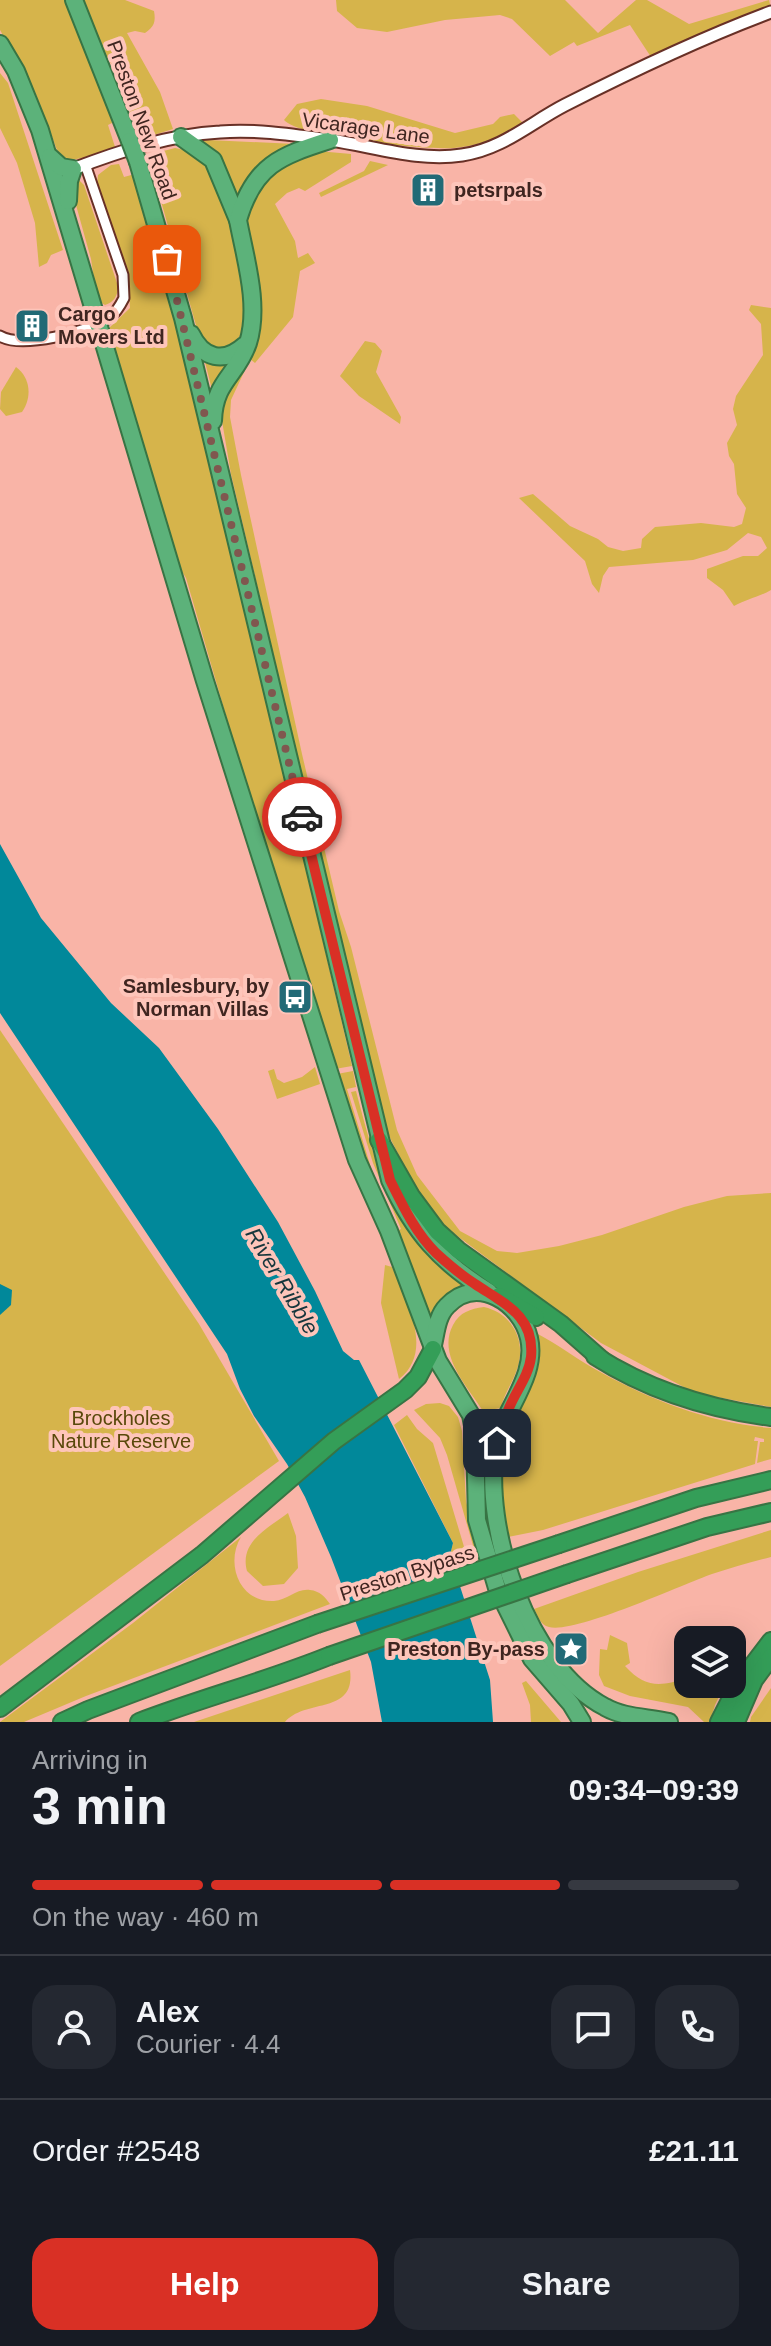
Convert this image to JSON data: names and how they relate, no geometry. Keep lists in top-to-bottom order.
{
  "streets": {
    "highway": ["Preston New Road", "Preston Bypass"],
    "street": ["Vicarage Lane"]
  },
  "water": ["River Ribble"],
  "parks": ["Brockholes Nature Reserve"],
  "places": {
    "building": ["petsrpals", "Cargo Movers Ltd"],
    "bus stop": ["Samlesbury, by Norman Villas"],
    "place": ["Preston By-pass"]
  },
  "page": {
    "heading": ["3 min", "Arriving in", "09:34–09:39"],
    "panel": [
      "Alex",
      "Courier · 4.4",
      "Order #2548",
      "£21.11"
    ],
    "bar": "On the way · 460 m",
    "buttons": ["Help", "Share"]
  }
}
